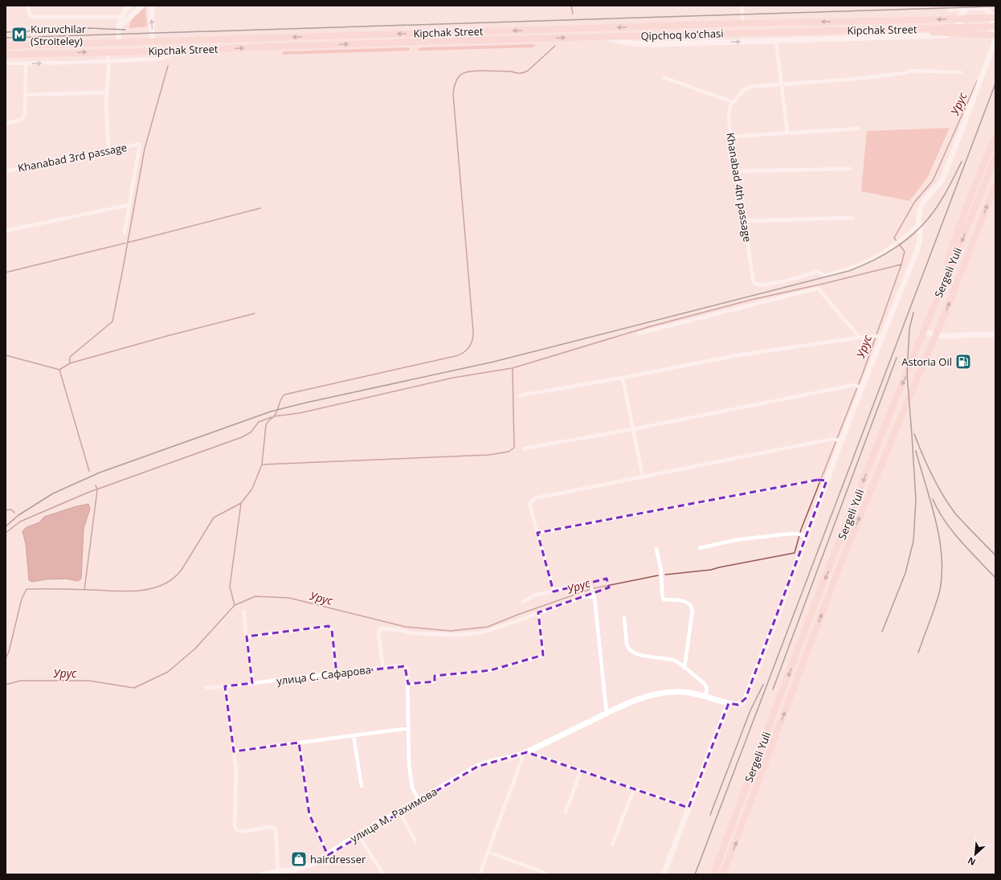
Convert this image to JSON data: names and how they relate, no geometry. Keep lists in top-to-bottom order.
{
  "streets": {
    "main road": ["Kipchak Street", "Qipchoq ko'chasi", "Sergeli Yuli"],
    "street": [
      "Khanabad 3rd passage",
      "Khanabad 4th passage",
      "улица С. Сафарова",
      "улица М. Рахимова"
    ]
  },
  "crossings": [
    ["Kipchak Street", "Qipchoq ko'chasi"],
    ["улица С. Сафарова", "улица М. Рахимова"]
  ],
  "water": ["Урус"],
  "places": {
    "metro station": ["Kuruvchilar (Stroiteley)"],
    "fuel station": ["Astoria Oil"],
    "shop": ["hairdresser"]
  },
  "north": "bottom left"
}
